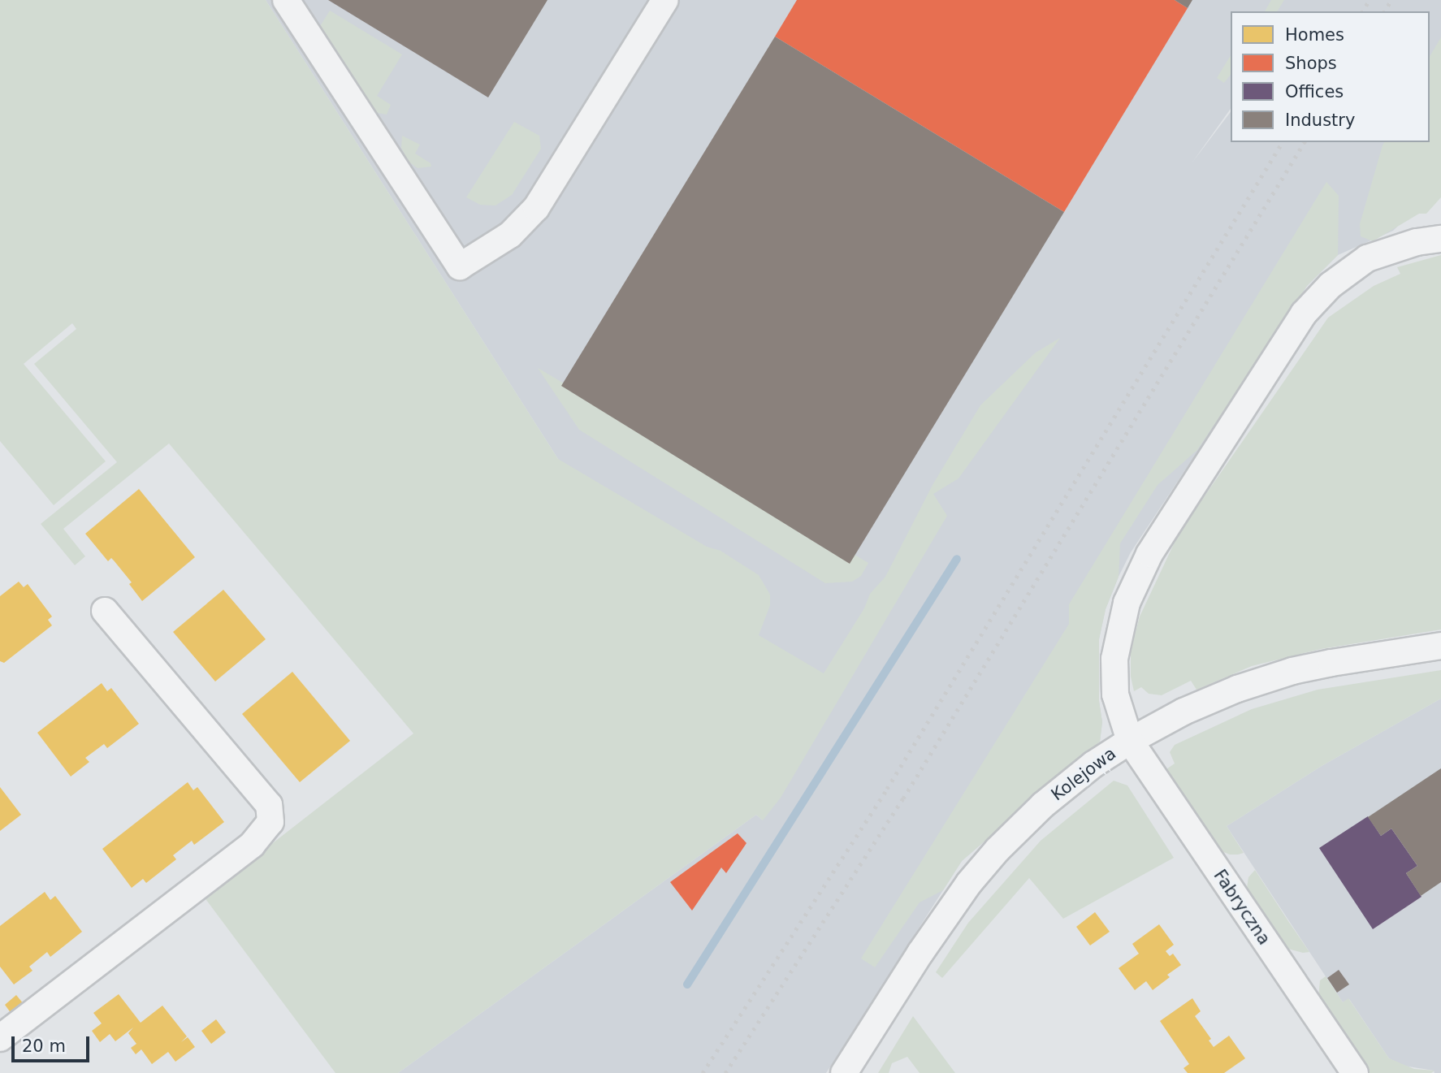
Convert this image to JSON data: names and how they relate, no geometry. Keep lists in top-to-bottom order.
{
  "streets": {
    "street": ["Kolejowa", "Fabryczna"]
  },
  "crossings": [
    ["Kolejowa", "Fabryczna"]
  ],
  "legend": [
    "Homes",
    "Shops",
    "Offices",
    "Industry"
  ],
  "scale_bar": "20 m"
}
